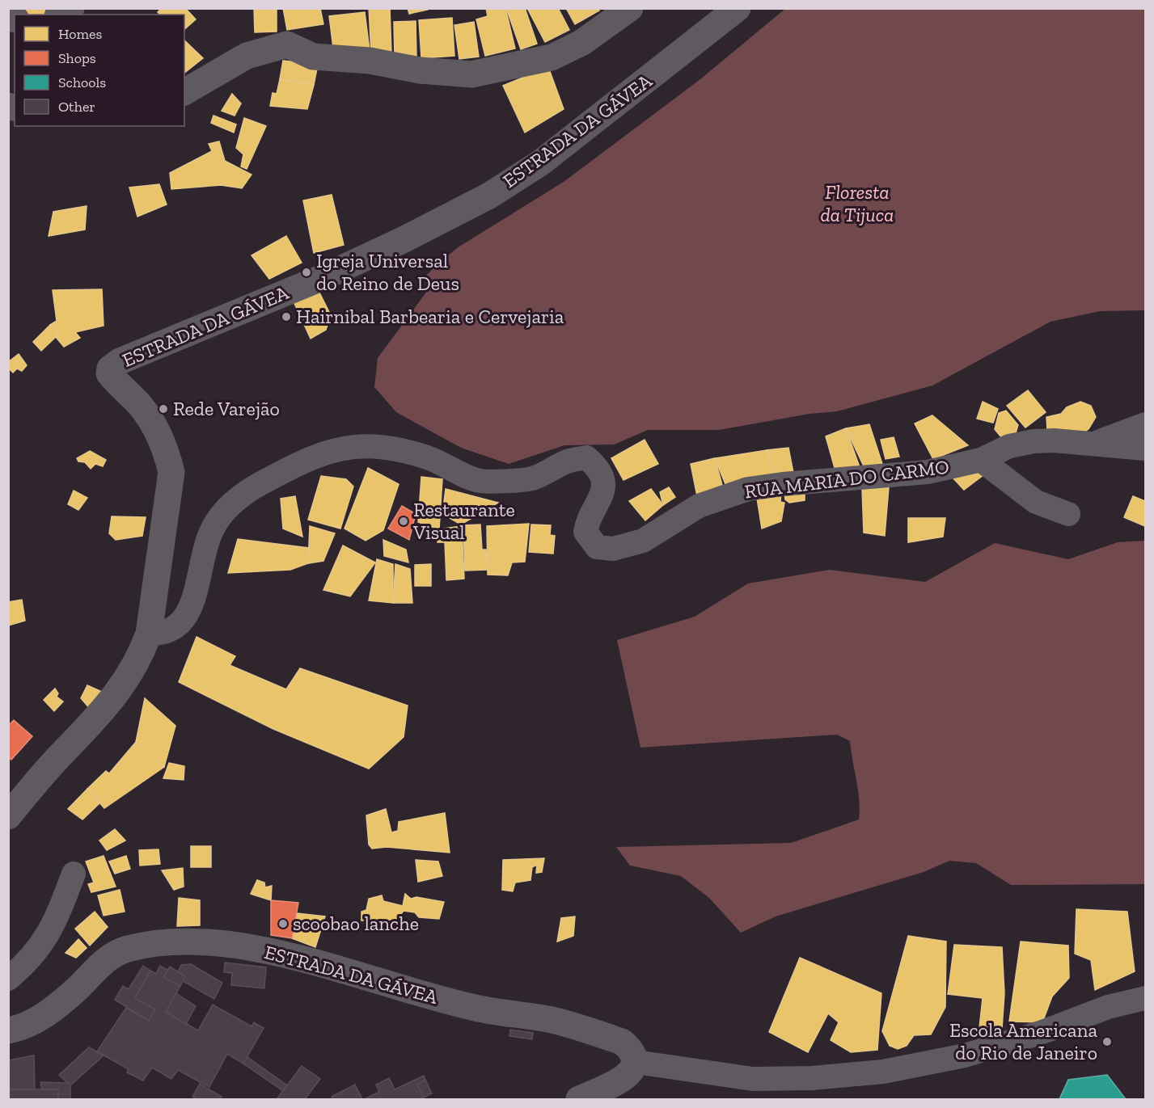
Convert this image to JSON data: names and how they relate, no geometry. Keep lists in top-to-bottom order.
{
  "streets": {
    "street": ["ESTRADA DA GÁVEA", "RUA MARIA DO CARMO"]
  },
  "crossings": [
    ["ESTRADA DA GÁVEA", "RUA MARIA DO CARMO"]
  ],
  "parks": ["Floresta da Tijuca"],
  "places": [
    "Igreja Universal do Reino de Deus",
    "Hairnibal Barbearia e Cervejaria",
    "Rede Varejão",
    "Restaurante Visual",
    "scoobao lanche",
    "Escola Americana do Rio de Janeiro"
  ],
  "legend": [
    "Homes",
    "Shops",
    "Schools",
    "Other"
  ]
}
